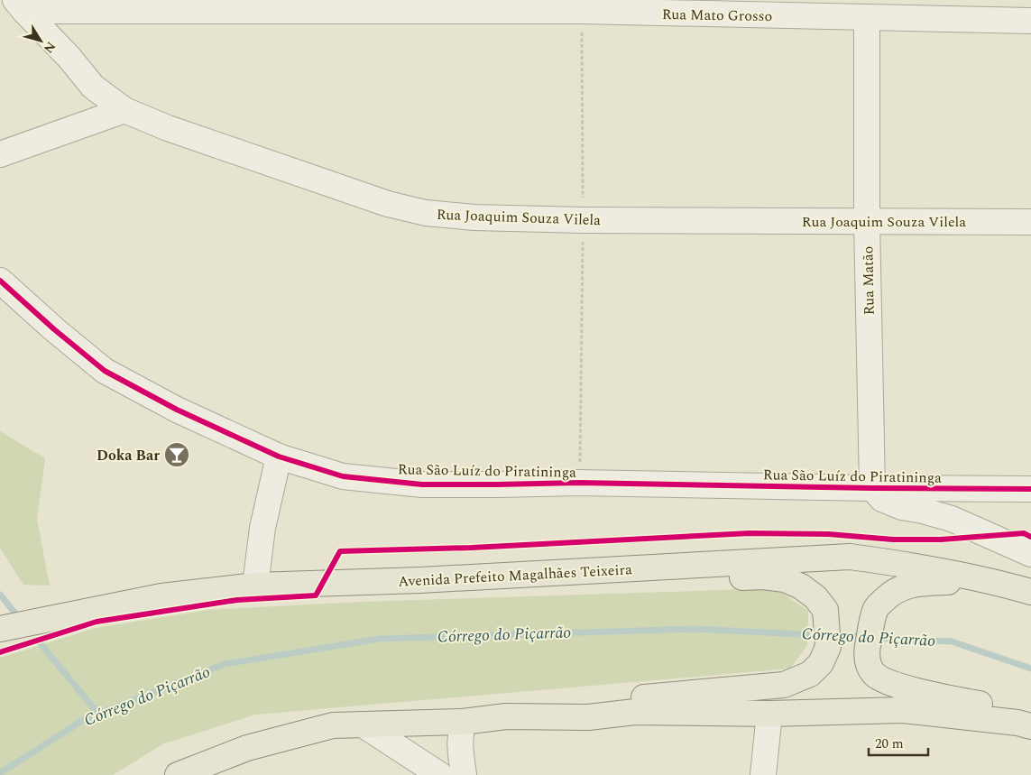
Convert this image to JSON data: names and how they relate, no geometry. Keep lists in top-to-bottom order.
{
  "streets": {
    "main road": ["Avenida Prefeito Magalhães Teixeira"],
    "street": [
      "Rua Mato Grosso",
      "Rua Joaquim Souza Vilela",
      "Rua Matão",
      "Rua São Luíz do Piratininga"
    ]
  },
  "crossings": [
    ["Rua Mato Grosso", "Rua Joaquim Souza Vilela"],
    ["Rua Mato Grosso", "Rua Matão"],
    ["Rua Joaquim Souza Vilela", "Rua Matão"],
    ["Rua Matão", "Rua São Luíz do Piratininga"]
  ],
  "water": ["Córrego do Piçarrão"],
  "places": {
    "bar": ["Doka Bar"]
  },
  "scale_bar": "20 m",
  "north": "bottom right"
}
